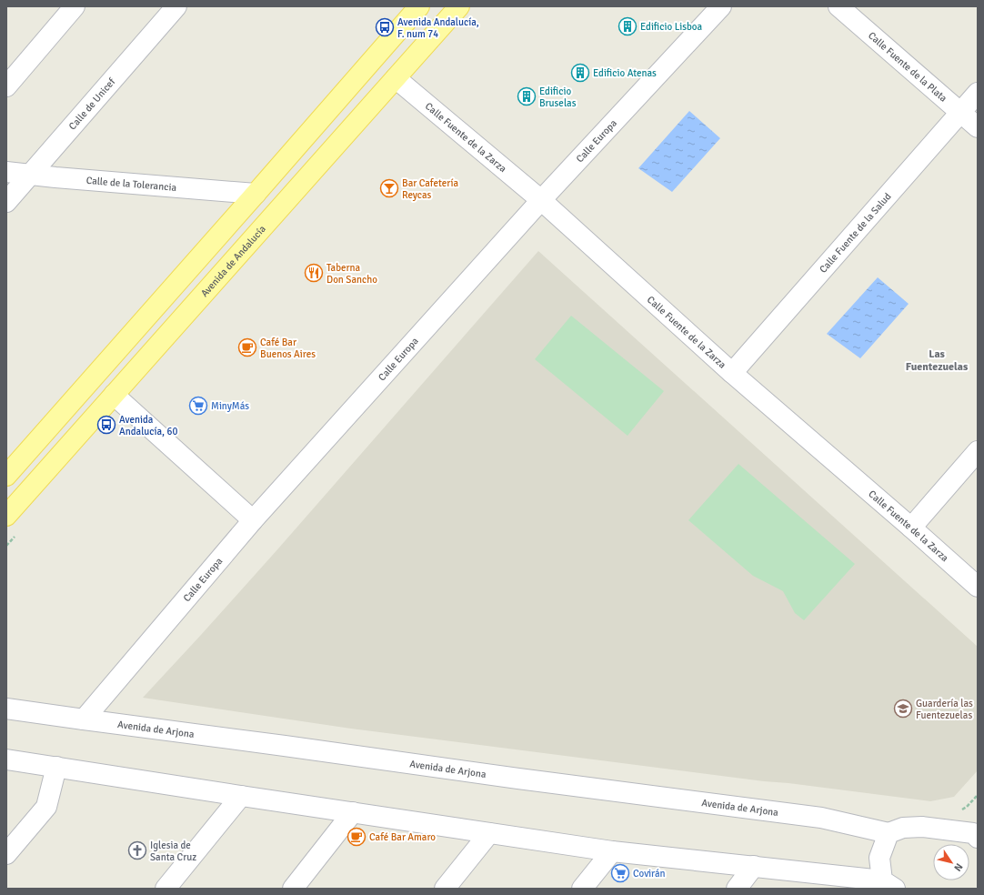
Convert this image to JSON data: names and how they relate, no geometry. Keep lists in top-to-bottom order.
{
  "streets": {
    "main road": ["Avenida de Andalucía"],
    "street": [
      "Calle Fuente de la Plata",
      "Calle de Unicef",
      "Calle Fuente de la Zarza",
      "Calle Europa",
      "Calle de la Tolerancia",
      "Calle Fuente de la Salud",
      "Avenida de Arjona"
    ]
  },
  "crossings": [
    ["Calle Fuente de la Plata", "Calle Fuente de la Salud"],
    ["Calle de Unicef", "Calle de la Tolerancia"],
    ["Calle Fuente de la Zarza", "Calle Europa"],
    ["Calle Fuente de la Zarza", "Calle Fuente de la Salud"],
    ["Calle Fuente de la Zarza", "Avenida de Andalucía"],
    ["Calle Europa", "Avenida de Arjona"]
  ],
  "districts": ["Las Fuentezuelas"],
  "places": {
    "building": ["Edificio Lisboa", "Edificio Atenas", "Edificio Bruselas"],
    "bus stop": ["Avenida Andalucía, F. num 74", "Avenida Andalucía, 60"],
    "bar": ["Bar Cafetería Reycas"],
    "restaurant": ["Taberna Don Sancho"],
    "cafe": ["Café Bar Buenos Aires", "Café Bar Amaro"],
    "supermarket": ["MinyMás", "Covirán"],
    "school or university": ["Guardería las Fuentezuelas"],
    "church": ["Iglesia de Santa Cruz"]
  },
  "north": "bottom right"
}
